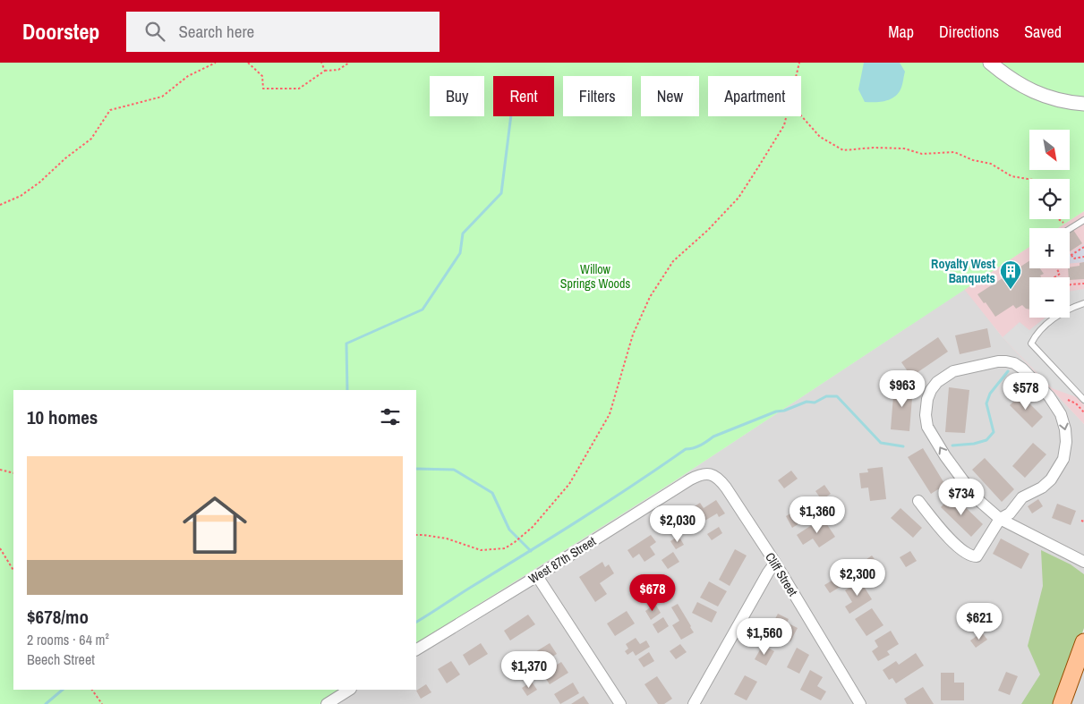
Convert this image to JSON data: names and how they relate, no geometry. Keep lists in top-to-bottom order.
{
  "streets": {
    "street": ["West 87th Street", "Cliff Street"]
  },
  "crossings": [
    ["West 87th Street", "Cliff Street"]
  ],
  "parks": ["Willow Springs Woods"],
  "places": {
    "building": ["Royalty West Banquets"]
  },
  "north": "bottom right",
  "page": {
    "header": "Doorstep",
    "search": "Search here",
    "nav": ["Map", "Directions", "Saved"],
    "chip": [
      "Buy",
      "Rent",
      "Filters",
      "New",
      "Apartment"
    ],
    "map_buttons": ["+", "−"],
    "price": [
      "$963",
      "$578",
      "$734",
      "$1,360",
      "$2,030",
      "$2,300",
      "$678",
      "$621",
      "$1,560",
      "$1,370"
    ],
    "heading": "10 homes",
    "list": [
      {
        "name": "$678/mo",
        "note": "2 rooms · 64 m² · Beech Street"
      }
    ]
  }
}
